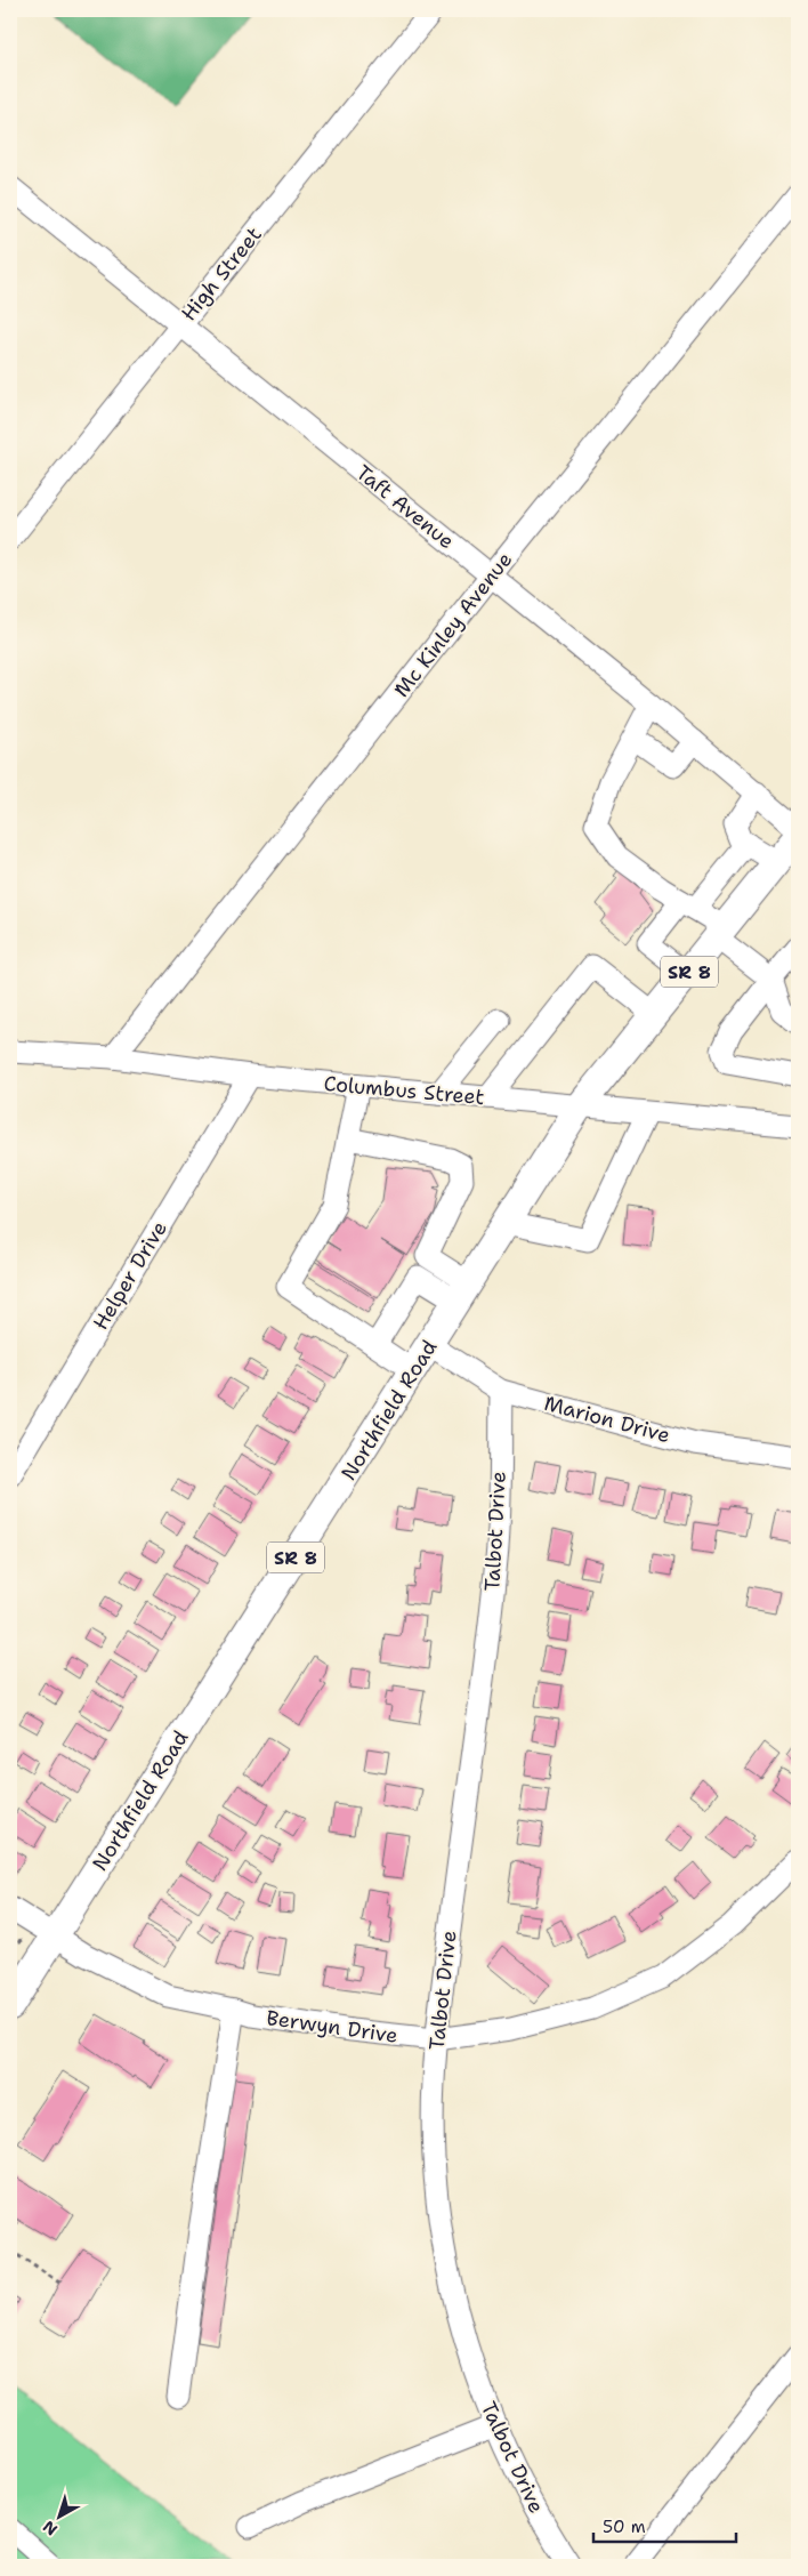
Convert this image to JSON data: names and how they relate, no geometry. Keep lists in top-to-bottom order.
{
  "streets": {
    "main road": ["SR 8", "Northfield Road"],
    "street": [
      "High Street",
      "Taft Avenue",
      "Mc Kinley Avenue",
      "Columbus Street",
      "Helper Drive",
      "Marion Drive",
      "Talbot Drive",
      "Berwyn Drive"
    ]
  },
  "crossings": [
    ["High Street", "Taft Avenue"],
    ["Taft Avenue", "Mc Kinley Avenue"],
    ["Mc Kinley Avenue", "Columbus Street"],
    ["Columbus Street", "Helper Drive"],
    ["Columbus Street", "Northfield Road"],
    ["Northfield Road", "Marion Drive"],
    ["Northfield Road", "Berwyn Drive"],
    ["Marion Drive", "Talbot Drive"],
    ["Talbot Drive", "Berwyn Drive"]
  ],
  "scale_bar": "50 m",
  "north": "bottom left"
}
